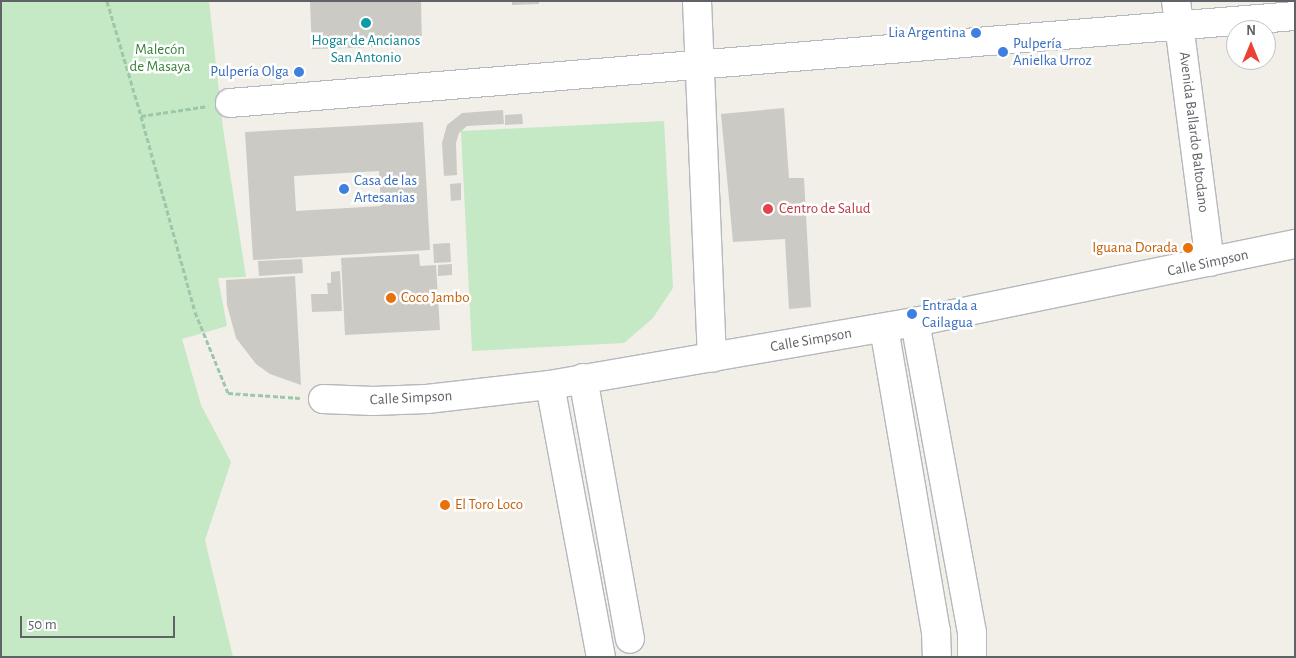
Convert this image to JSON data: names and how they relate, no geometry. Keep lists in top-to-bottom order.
{
  "streets": {
    "street": ["Avenida Ballardo Baltodano", "Calle Simpson"]
  },
  "crossings": [
    ["Avenida Ballardo Baltodano", "Calle Simpson"]
  ],
  "parks": ["Malecón de Masaya"],
  "places": [
    "Hogar de Ancianos San Antonio",
    "Lia Argentina",
    "Pulpería Anielka Urroz",
    "Pulpería Olga",
    "Casa de las Artesanias",
    "Centro de Salud",
    "Iguana Dorada",
    "Coco Jambo",
    "Entrada a Cailagua",
    "El Toro Loco"
  ],
  "scale_bar": "50 m",
  "north": "top"
}
